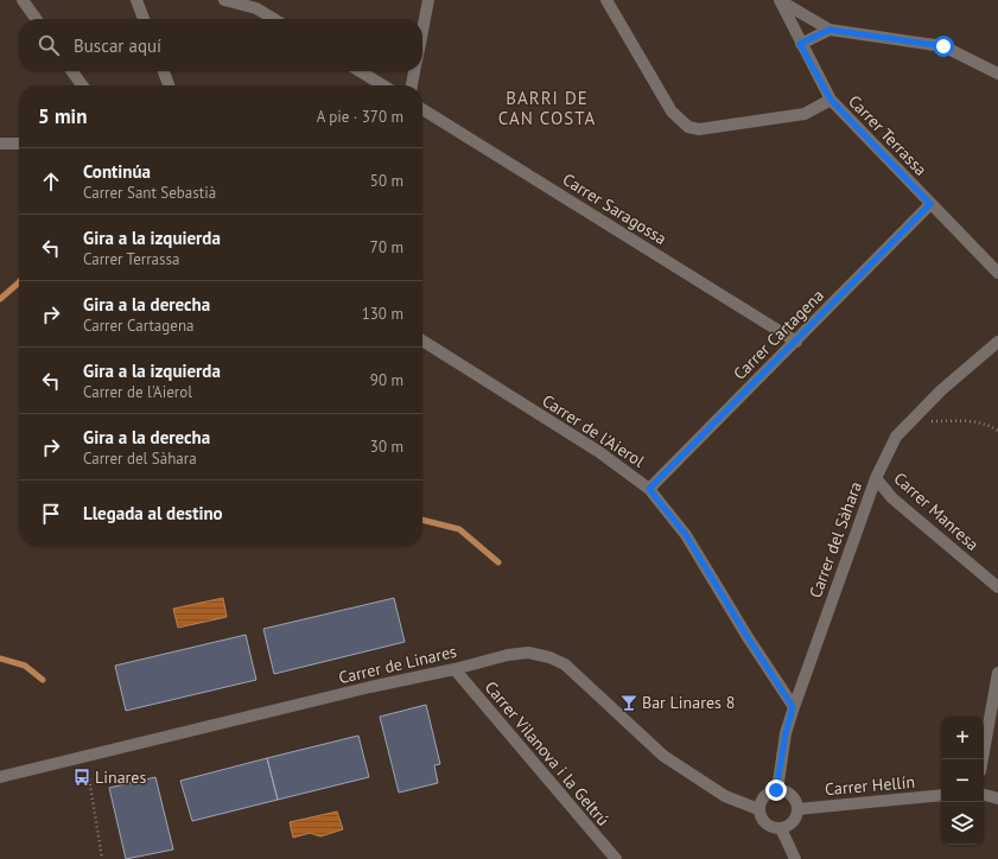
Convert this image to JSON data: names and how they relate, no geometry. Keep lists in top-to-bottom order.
{
  "streets": {
    "street": [
      "Carrer Terrassa",
      "Carrer Saragossa",
      "Carrer Cartagena",
      "Carrer de l'Aierol",
      "Carrer Manresa",
      "Carrer del Sàhara",
      "Carrer de Linares",
      "Carrer Vilanova i la Geltrú",
      "Carrer Hellín"
    ]
  },
  "crossings": [
    ["Carrer Terrassa", "Carrer Cartagena"],
    ["Carrer Saragossa", "Carrer Cartagena"],
    ["Carrer Cartagena", "Carrer de l'Aierol"],
    ["Carrer de l'Aierol", "Carrer del Sàhara"],
    ["Carrer Manresa", "Carrer del Sàhara"],
    ["Carrer del Sàhara", "Carrer de Linares"],
    ["Carrer del Sàhara", "Carrer Hellín"],
    ["Carrer de Linares", "Carrer Vilanova i la Geltrú"],
    ["Carrer de Linares", "Carrer Hellín"]
  ],
  "districts": ["BARRI DE CAN COSTA"],
  "places": {
    "bar": ["Bar Linares 8"],
    "bus stop": ["Linares"]
  },
  "page": {
    "search": "Buscar aquí",
    "heading": ["5 min", "A pie · 370 m"],
    "list": [
      ["Continúa", "Carrer Sant Sebastià", "50 m"],
      ["Gira a la izquierda", "Carrer Terrassa", "70 m"],
      ["Gira a la derecha", "Carrer Cartagena", "130 m"],
      ["Gira a la izquierda", "Carrer de l'Aierol", "90 m"],
      ["Gira a la derecha", "Carrer del Sàhara", "30 m"],
      "Llegada al destino"
    ],
    "map_buttons": ["+", "−"]
  }
}
